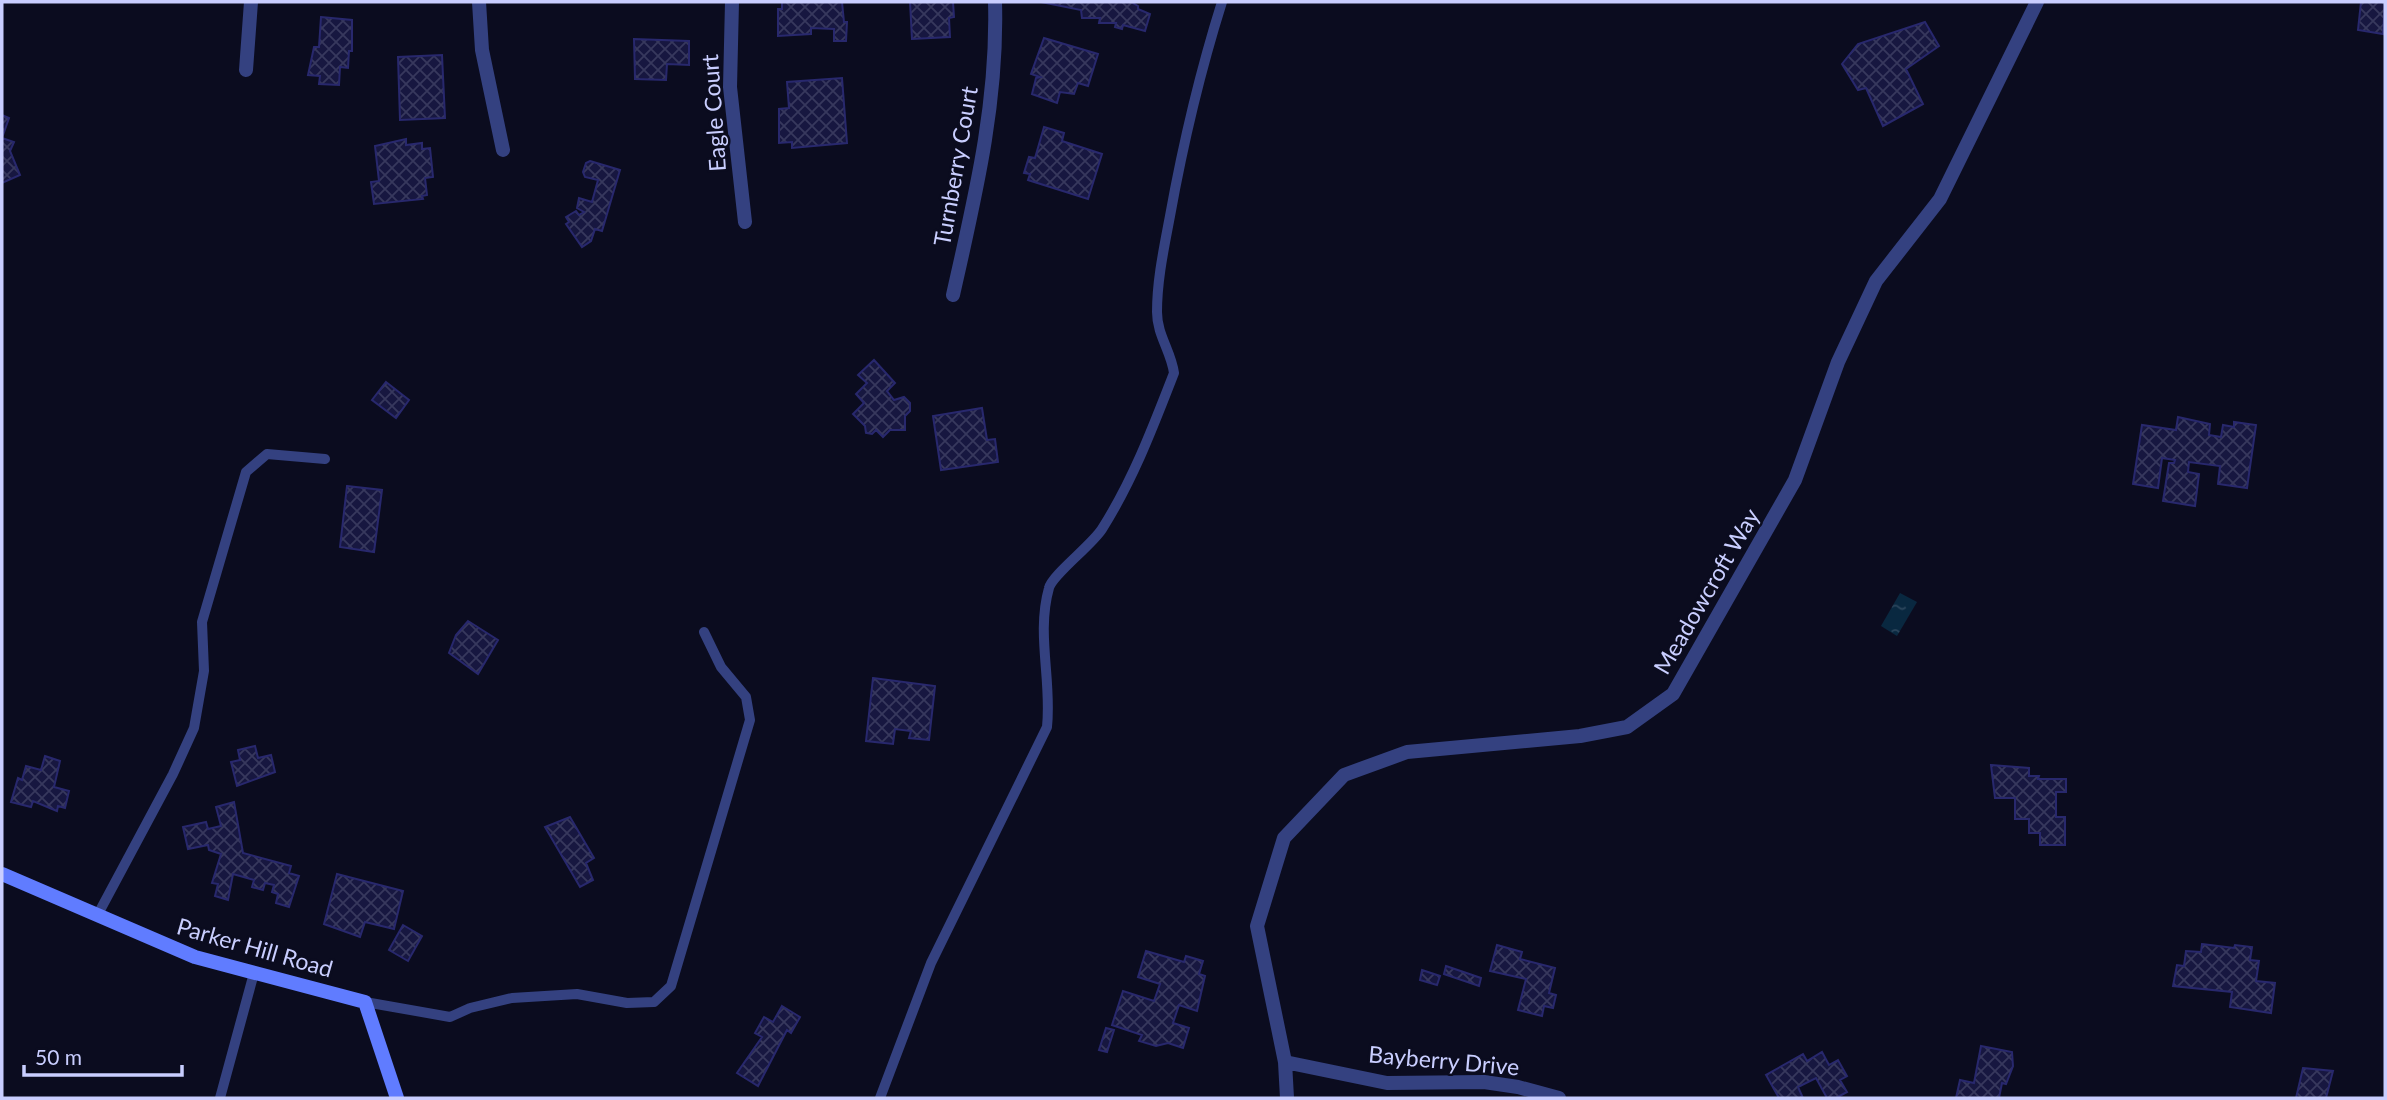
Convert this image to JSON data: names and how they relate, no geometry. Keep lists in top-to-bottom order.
{
  "streets": {
    "street": [
      "Eagle Court",
      "Turnberry Court",
      "Meadowcroft Way",
      "Parker Hill Road",
      "Bayberry Drive"
    ]
  },
  "crossings": [
    ["Meadowcroft Way", "Bayberry Drive"]
  ],
  "scale_bar": "50 m"
}
